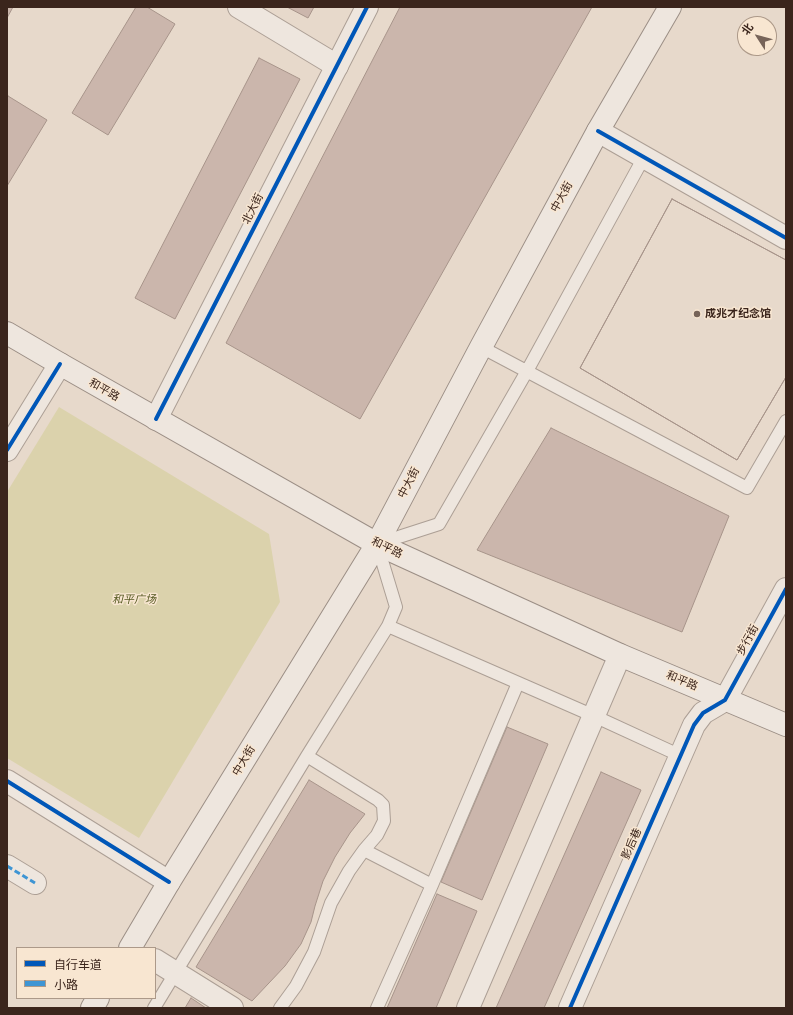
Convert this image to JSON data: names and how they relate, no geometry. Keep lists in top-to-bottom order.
{
  "streets": {
    "street": [
      "中大街",
      "北大街",
      "和平路",
      "步行街",
      "影后巷"
    ]
  },
  "crossings": [
    ["中大街", "和平路"],
    ["北大街", "和平路"],
    ["和平路", "步行街"],
    ["和平路", "影后巷"],
    ["步行街", "影后巷"]
  ],
  "parks": ["和平广场"],
  "places": ["成兆才纪念馆"],
  "legend": ["自行车道", "小路"],
  "north": "top left"
}
